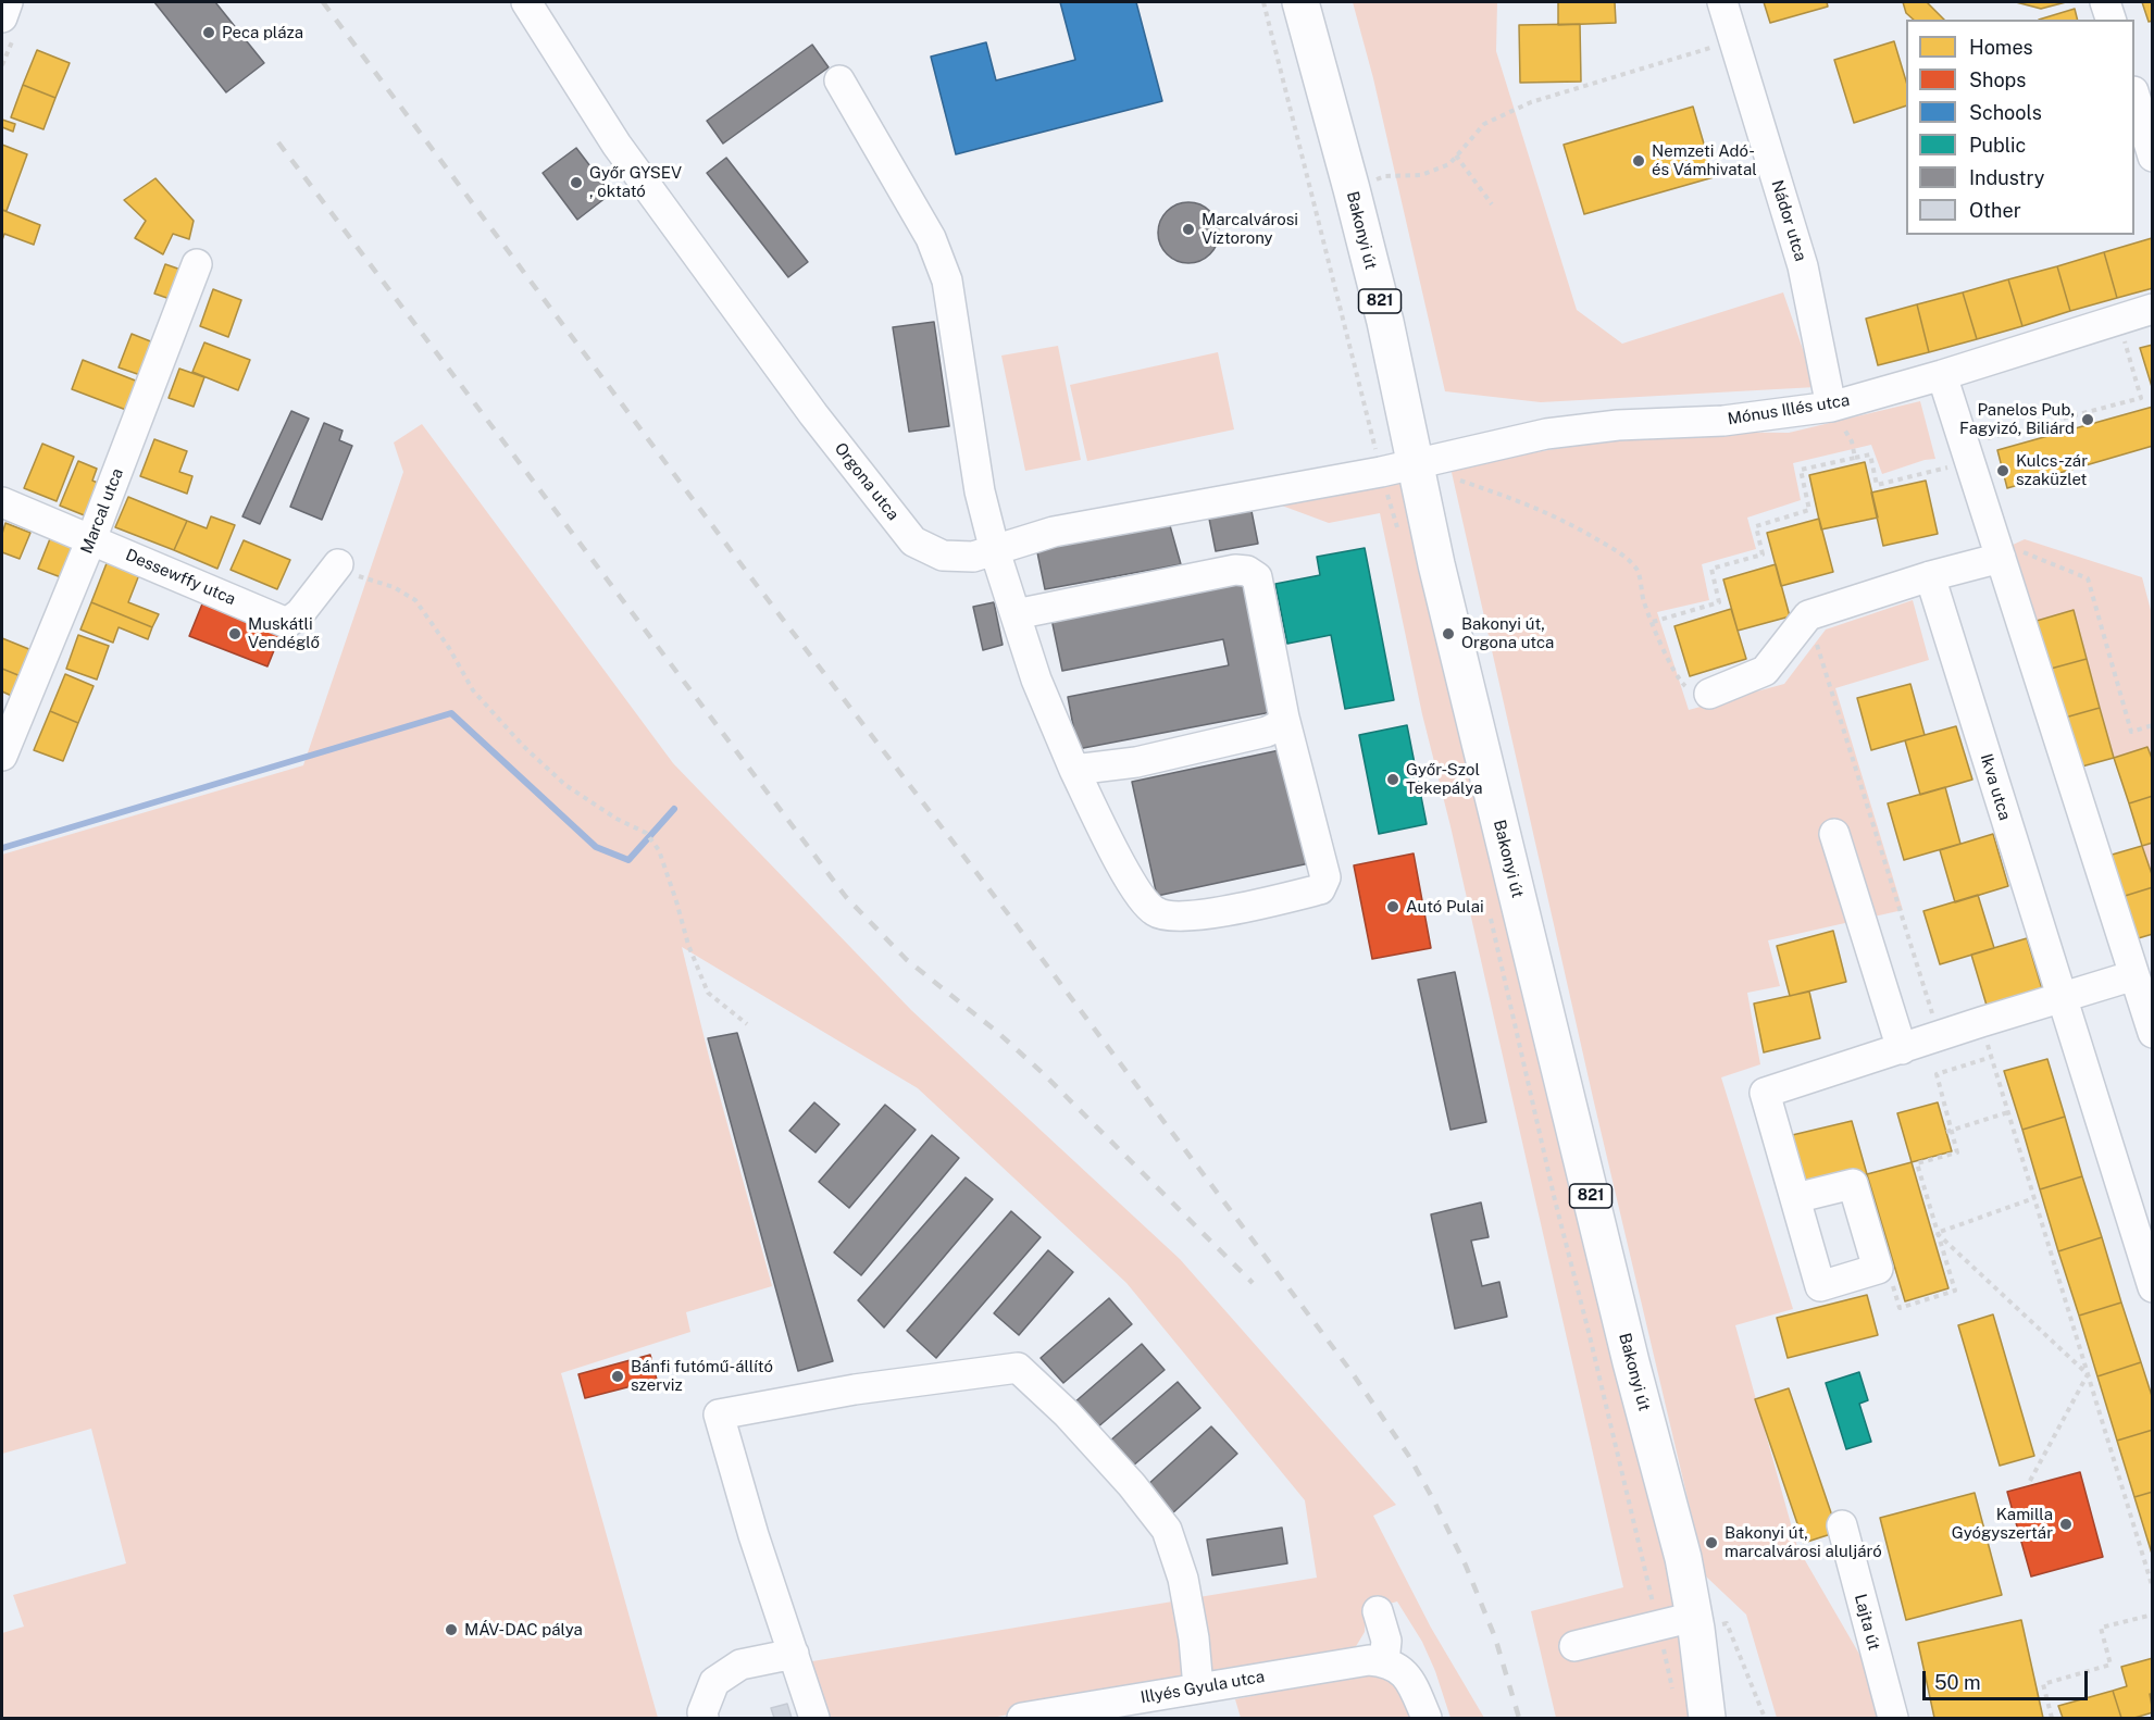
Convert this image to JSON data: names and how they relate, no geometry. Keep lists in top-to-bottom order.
{
  "streets": {
    "main road": ["Bakonyi út", "821"],
    "street": [
      "Nádor utca",
      "Mónus Illés utca",
      "Orgona utca",
      "Marcal utca",
      "Dessewffy utca",
      "Ikva utca",
      "Lajta út",
      "Illyés Gyula utca"
    ]
  },
  "crossings": [
    ["Nádor utca", "Mónus Illés utca"],
    ["Bakonyi út", "Mónus Illés utca"],
    ["Bakonyi út", "Orgona utca"],
    ["Mónus Illés utca", "Orgona utca"],
    ["Marcal utca", "Dessewffy utca"]
  ],
  "places": [
    "Peca pláza",
    "Nemzeti Adó- és Vámhivatal",
    "Győr GYSEV , oktató",
    "Marcalvárosi Víztorony",
    "Panelos Pub, Fagyizó, Biliárd",
    "Kulcs-zár szaküzlet",
    "Muskátli Vendéglő",
    "Bakonyi út, Orgona utca",
    "Győr-Szol Tekepálya",
    "Autó Pulai",
    "Bánfi futómű-állító szerviz",
    "Kamilla Gyógyszertár",
    "Bakonyi út, marcalvárosi aluljáró",
    "MÁV-DAC pálya"
  ],
  "legend": [
    "Homes",
    "Shops",
    "Schools",
    "Public",
    "Industry",
    "Other"
  ],
  "scale_bar": "50 m"
}
